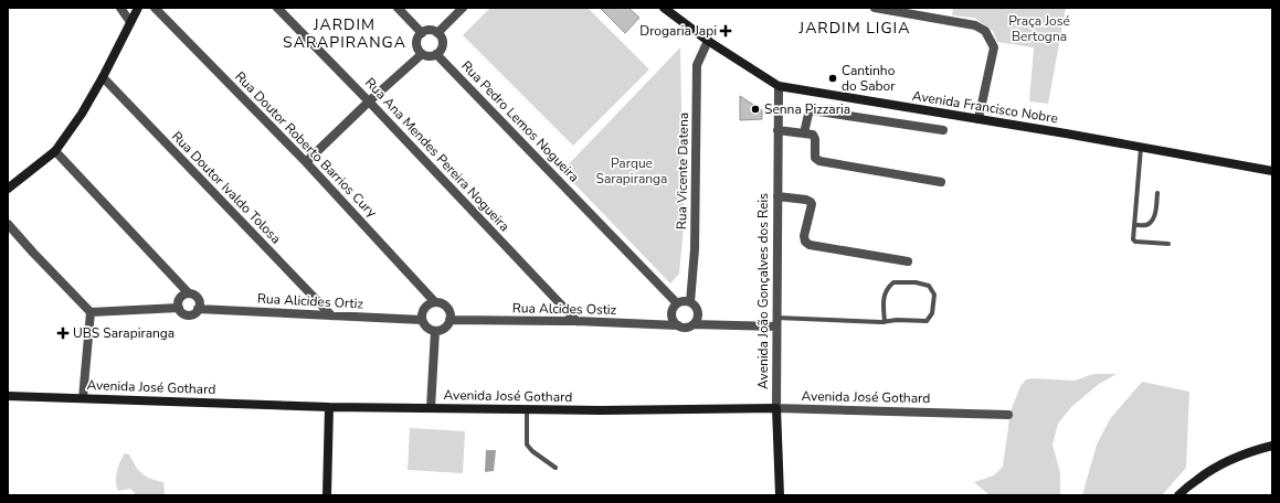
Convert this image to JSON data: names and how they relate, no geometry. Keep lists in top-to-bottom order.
{
  "streets": {
    "street": [
      "Avenida Francisco Nobre",
      "Rua Pedro Lemos Nogueira",
      "Rua Doutor Roberto Barrios Cury",
      "Rua Ana Mendes Pereira Nogueira",
      "Rua Vicente Datena",
      "Rua Doutor Ivaldo Tolosa",
      "Avenida João Gonçalves dos Reis",
      "Rua Alicides Ortiz",
      "Rua Alcides Ostiz",
      "Avenida José Gothard"
    ]
  },
  "crossings": [
    ["Avenida Francisco Nobre", "Rua Vicente Datena"],
    ["Avenida Francisco Nobre", "Avenida João Gonçalves dos Reis"],
    ["Rua Pedro Lemos Nogueira", "Rua Vicente Datena"],
    ["Rua Pedro Lemos Nogueira", "Rua Alcides Ostiz"],
    ["Rua Doutor Roberto Barrios Cury", "Rua Alicides Ortiz"],
    ["Rua Doutor Roberto Barrios Cury", "Rua Alcides Ostiz"],
    ["Rua Ana Mendes Pereira Nogueira", "Rua Alcides Ostiz"],
    ["Rua Vicente Datena", "Rua Alcides Ostiz"],
    ["Rua Doutor Ivaldo Tolosa", "Rua Alicides Ortiz"],
    ["Avenida João Gonçalves dos Reis", "Avenida José Gothard"],
    ["Rua Alicides Ortiz", "Rua Alcides Ostiz"]
  ],
  "districts": ["JARDIM SARAPIRANGA", "JARDIM LIGIA"],
  "parks": ["Praça José Bertogna", "Parque Sarapiranga"],
  "places": {
    "health": ["Drogaria Japi", "UBS Sarapiranga"],
    "other": ["Cantinho do Sabor", "Senna Pizzaria"]
  }
}
